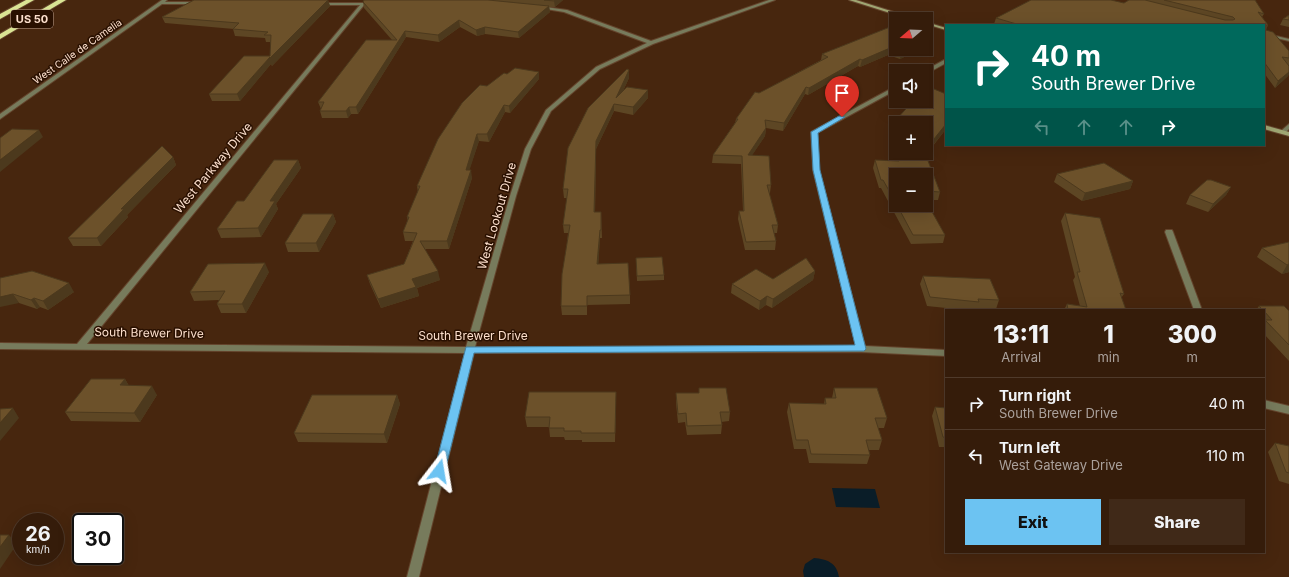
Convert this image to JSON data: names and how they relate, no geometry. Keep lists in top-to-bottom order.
{
  "streets": {
    "highway": ["US 50"],
    "street": [
      "West Calle de Camelia",
      "West Parkway Drive",
      "West Lookout Drive",
      "South Brewer Drive"
    ]
  },
  "crossings": [
    ["West Parkway Drive", "South Brewer Drive"],
    ["West Lookout Drive", "South Brewer Drive"]
  ],
  "north": "left",
  "page": {
    "map_buttons": ["+", "−"],
    "turn": ["40 m", "South Brewer Drive"],
    "eta": [
      "13:11",
      "Arrival",
      "1",
      "min",
      "300",
      "m"
    ],
    "list": [
      {
        "name": "Turn right",
        "note": "South Brewer Drive",
        "value": "40 m"
      },
      {
        "name": "Turn left",
        "note": "West Gateway Drive",
        "value": "110 m"
      }
    ],
    "buttons": ["Exit", "Share"],
    "speed": "26 km/h",
    "limit": "30"
  }
}
